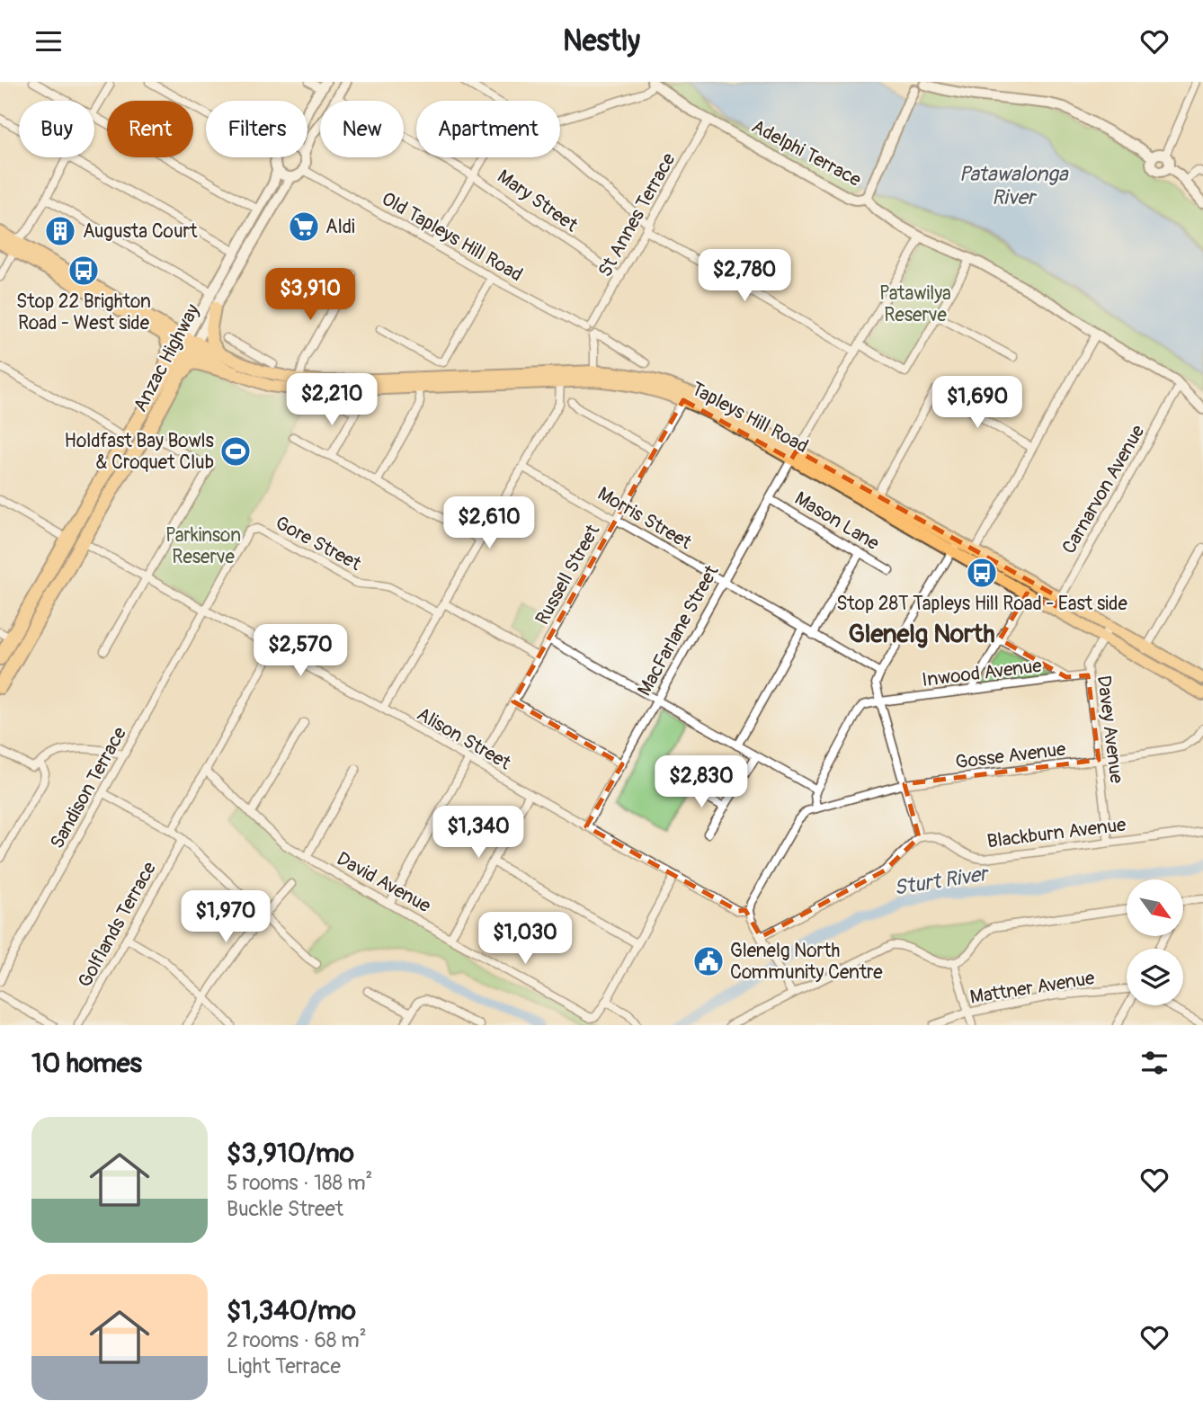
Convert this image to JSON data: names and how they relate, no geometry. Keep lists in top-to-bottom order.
{
  "streets": {
    "highway": ["Anzac Highway"],
    "main road": ["Tapleys Hill Road"],
    "street": [
      "Adelphi Terrace",
      "Mary Street",
      "St Annes Terrace",
      "Old Tapleys Hill Road",
      "Carnarvon Avenue",
      "Morris Street",
      "Mason Lane",
      "Gore Street",
      "Russell Street",
      "MacFarlane Street",
      "Inwood Avenue",
      "Davey Avenue",
      "Alison Street",
      "Gosse Avenue",
      "Sandison Terrace",
      "Blackburn Avenue",
      "David Avenue",
      "Golflands Terrace",
      "Mattner Avenue"
    ]
  },
  "crossings": [
    ["Adelphi Terrace", "St Annes Terrace"],
    ["Adelphi Terrace", "Carnarvon Avenue"],
    ["Mary Street", "St Annes Terrace"],
    ["St Annes Terrace", "Old Tapleys Hill Road"],
    ["Anzac Highway", "Tapleys Hill Road"],
    ["Anzac Highway", "Alison Street"],
    ["Tapleys Hill Road", "Carnarvon Avenue"],
    ["Tapleys Hill Road", "Russell Street"],
    ["Tapleys Hill Road", "MacFarlane Street"],
    ["Tapleys Hill Road", "Davey Avenue"],
    ["Morris Street", "Russell Street"],
    ["Morris Street", "MacFarlane Street"],
    ["Mason Lane", "MacFarlane Street"],
    ["Gore Street", "Sandison Terrace"],
    ["Russell Street", "Alison Street"],
    ["MacFarlane Street", "Alison Street"],
    ["Inwood Avenue", "Davey Avenue"],
    ["Davey Avenue", "Gosse Avenue"],
    ["Davey Avenue", "Blackburn Avenue"],
    ["Alison Street", "Sandison Terrace"]
  ],
  "districts": ["Glenelg North"],
  "water": ["Patawalonga River", "Sturt River"],
  "parks": ["Patawilya Reserve", "Parkinson Reserve"],
  "places": {
    "supermarket": ["Aldi"],
    "building": ["Augusta Court"],
    "bus stop": ["Stop 22 Brighton Road - West side", "Stop 28T Tapleys Hill Road - East side"],
    "sports": ["Holdfast Bay Bowls & Croquet Club"],
    "public building": ["Glenelg North Community Centre"]
  },
  "north": "bottom right",
  "page": {
    "header": "Nestly",
    "chip": [
      "Buy",
      "Rent",
      "Filters",
      "New",
      "Apartment"
    ],
    "price": [
      "$2,780",
      "$3,910",
      "$2,210",
      "$1,690",
      "$2,610",
      "$2,570",
      "$2,830",
      "$1,340",
      "$1,970",
      "$1,030"
    ],
    "heading": "10 homes",
    "list": [
      {
        "name": "$3,910/mo",
        "note": "5 rooms · 188 m² · Buckle Street"
      },
      {
        "name": "$1,340/mo",
        "note": "2 rooms · 68 m² · Light Terrace"
      }
    ]
  }
}
